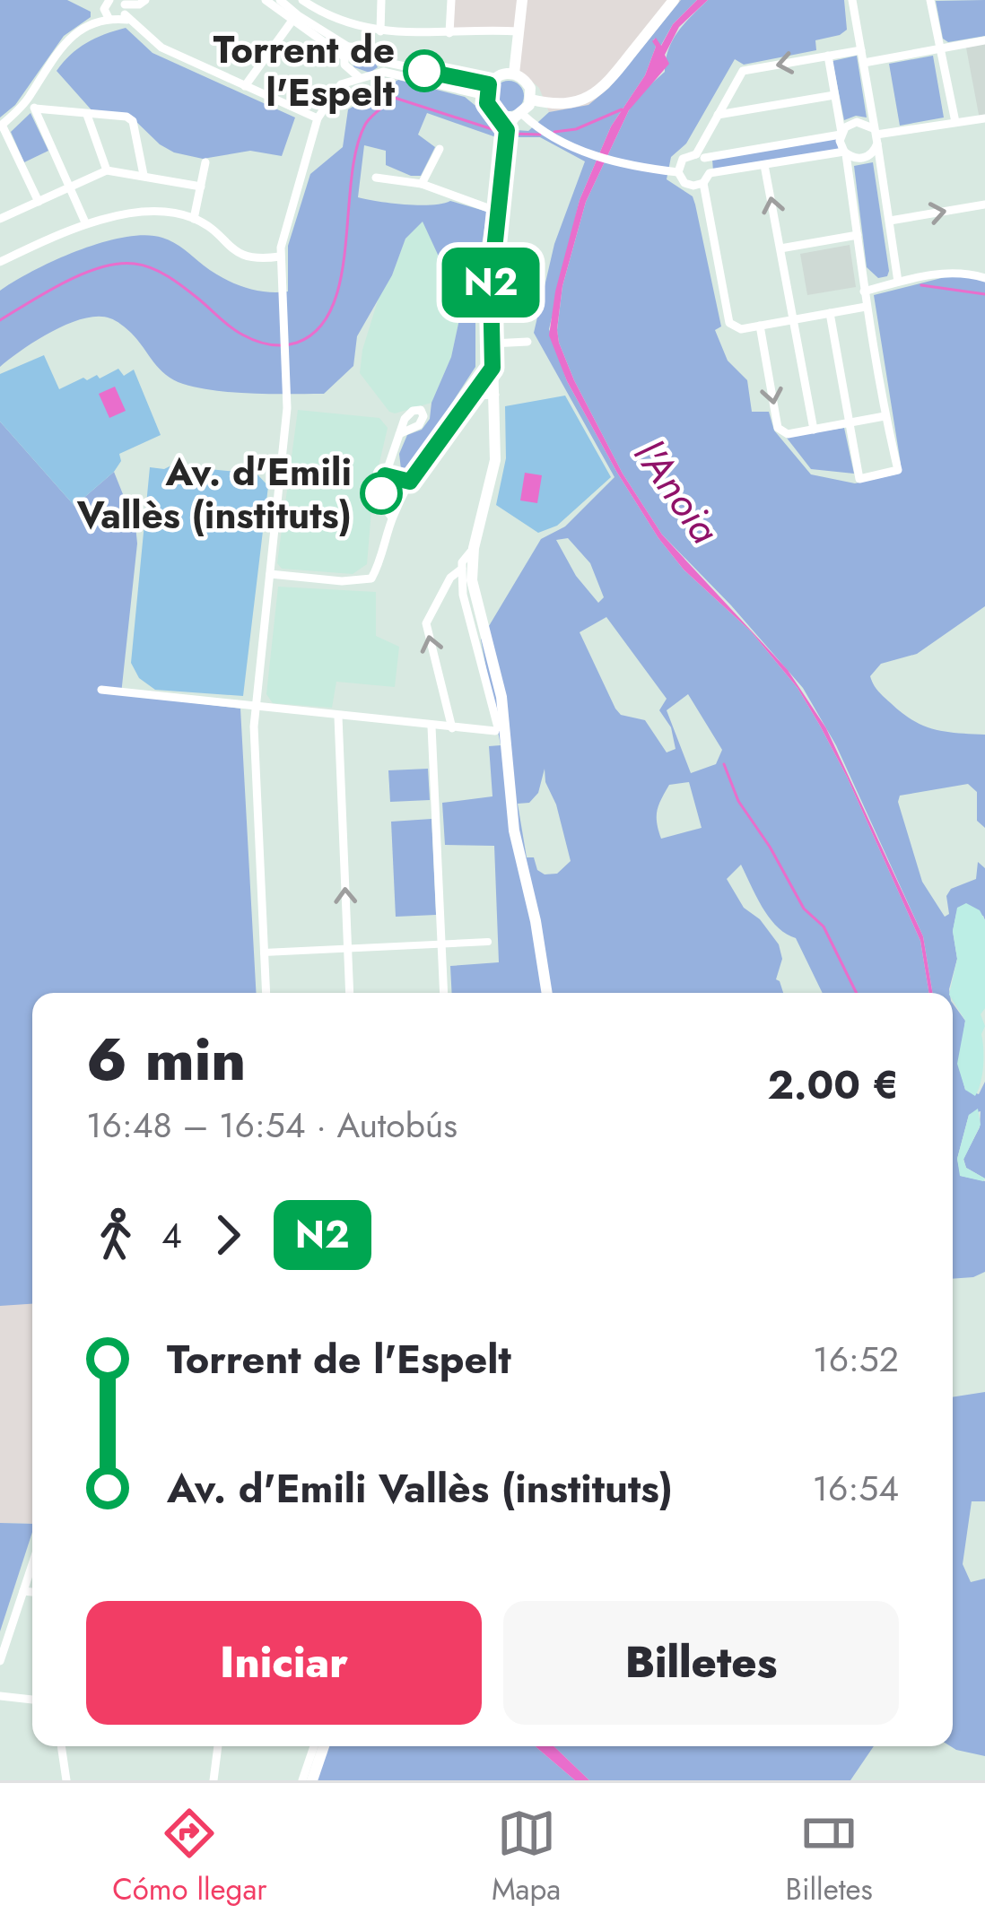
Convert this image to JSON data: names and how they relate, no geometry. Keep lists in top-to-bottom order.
{
  "water": ["l'Anoia"],
  "places": ["Torrent de l'Espelt", "Av. d'Emili Vallès (instituts)"],
  "lines": ["bus line N2"],
  "page": {
    "on_map": "N2",
    "heading": ["6 min", "16:48 – 16:54 · Autobús", "2.00 €"],
    "legs": ["4", "N2"],
    "list": [
      {
        "name": "Torrent de l'Espelt",
        "value": "16:52"
      },
      {
        "name": "Av. d'Emili Vallès (instituts)",
        "value": "16:54"
      }
    ],
    "buttons": ["Iniciar", "Billetes"],
    "tabs": ["Cómo llegar", "Mapa", "Billetes"]
  }
}
